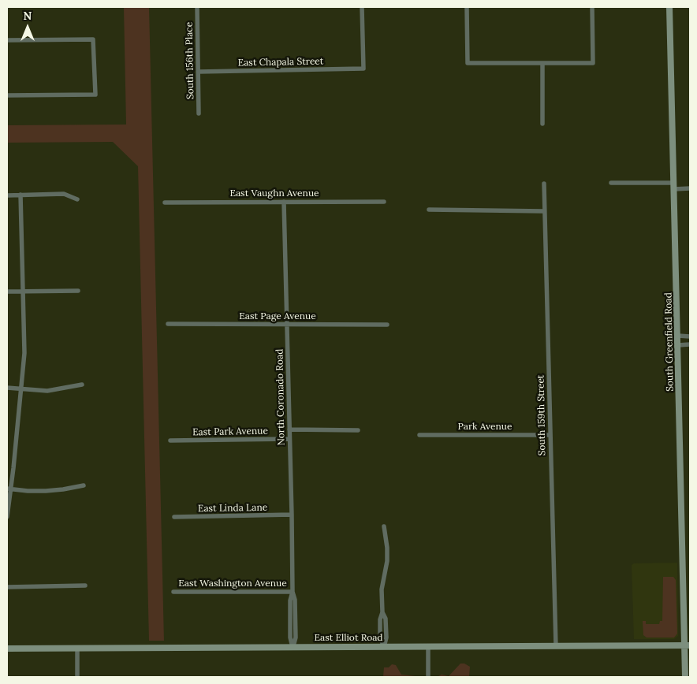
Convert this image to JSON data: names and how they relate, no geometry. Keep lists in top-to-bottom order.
{
  "streets": {
    "main road": ["South Greenfield Road", "East Elliot Road"],
    "street": [
      "South 156th Place",
      "East Chapala Street",
      "East Vaughn Avenue",
      "East Page Avenue",
      "North Coronado Road",
      "South 159th Street",
      "Park Avenue",
      "East Park Avenue",
      "East Linda Lane",
      "East Washington Avenue"
    ]
  },
  "crossings": [
    ["South 156th Place", "East Chapala Street"],
    ["East Vaughn Avenue", "North Coronado Road"],
    ["East Page Avenue", "North Coronado Road"],
    ["South Greenfield Road", "East Elliot Road"],
    ["North Coronado Road", "East Park Avenue"],
    ["North Coronado Road", "East Linda Lane"],
    ["North Coronado Road", "East Washington Avenue"],
    ["North Coronado Road", "East Elliot Road"],
    ["South 159th Street", "Park Avenue"],
    ["South 159th Street", "East Elliot Road"]
  ],
  "north": "top"
}
